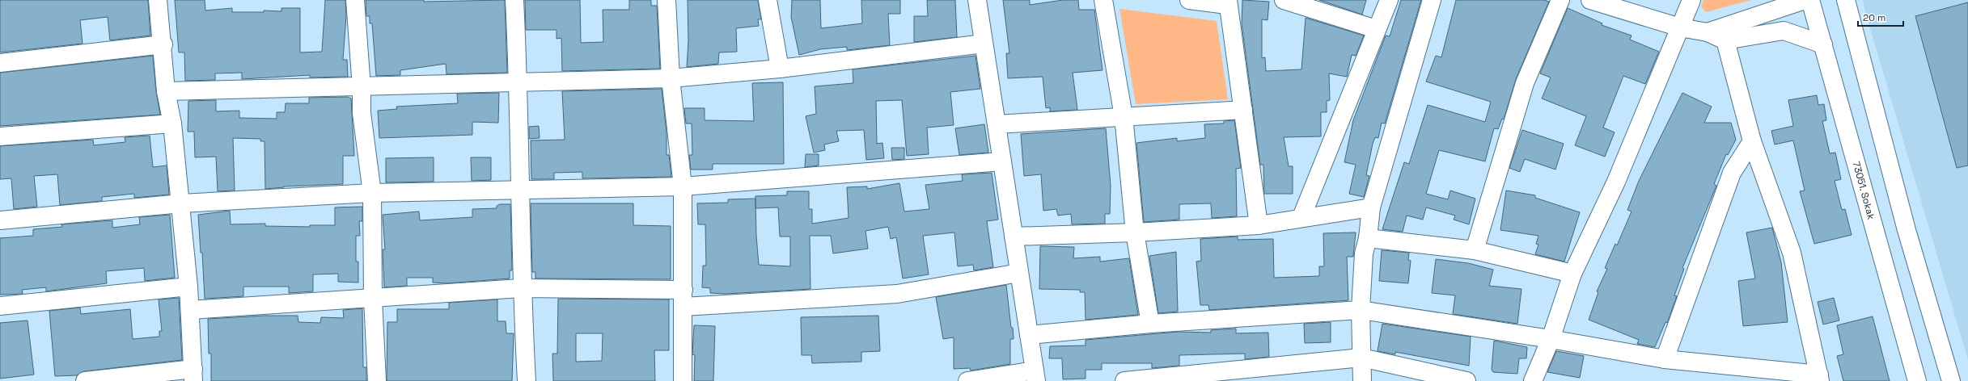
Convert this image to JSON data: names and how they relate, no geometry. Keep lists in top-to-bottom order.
{
  "streets": {
    "street": ["73051. Sokak"]
  },
  "scale_bar": "20 m"
}
